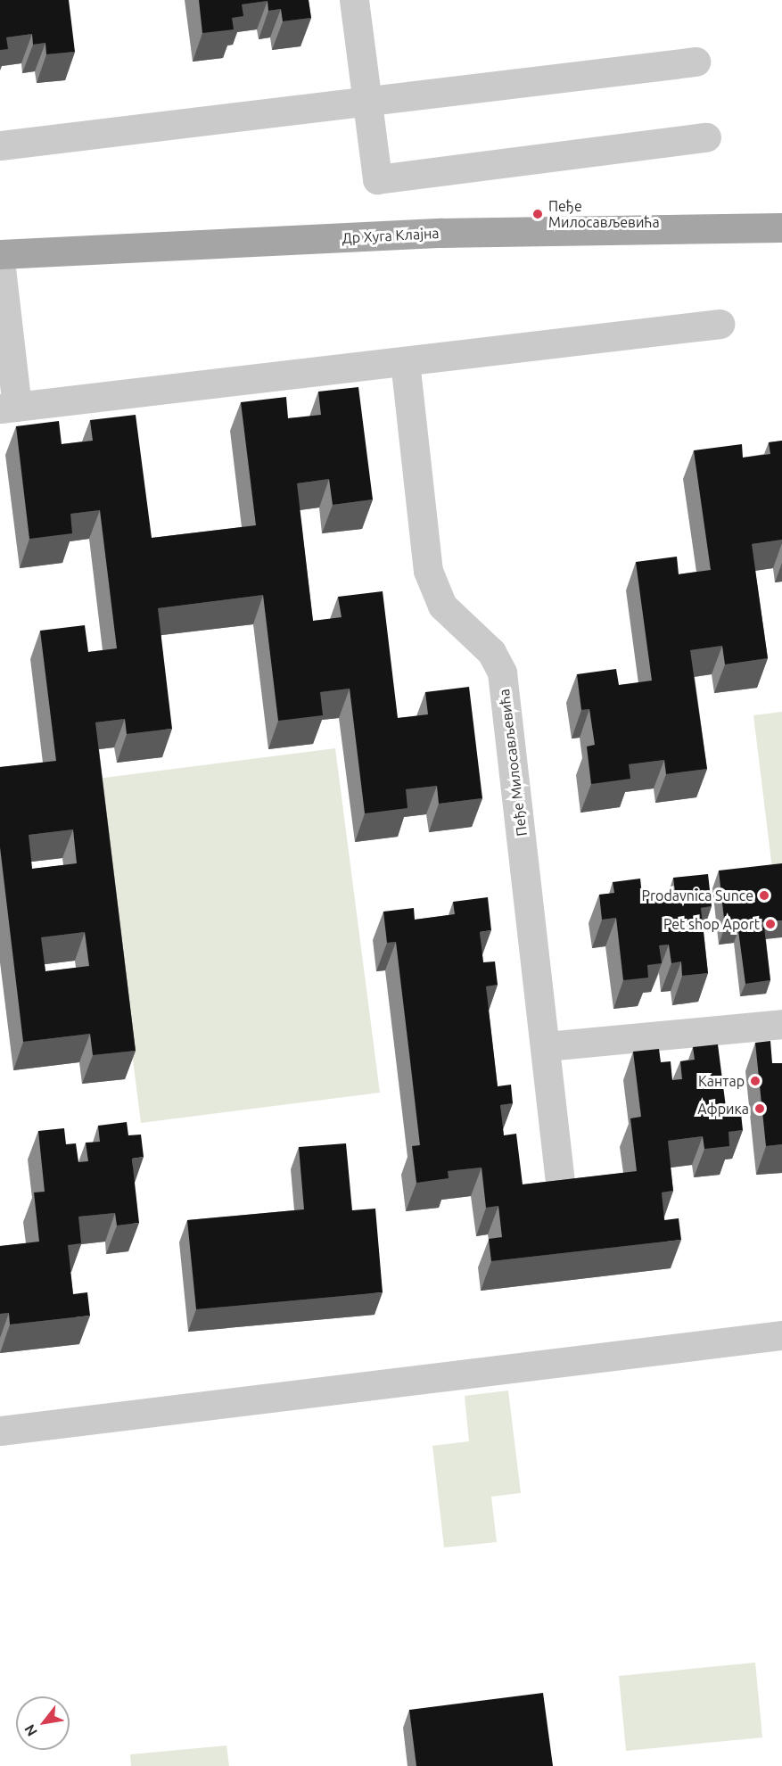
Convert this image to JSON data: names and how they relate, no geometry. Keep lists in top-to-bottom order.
{
  "streets": {
    "main road": ["Др Хуга Клајна"],
    "street": ["Пеђе Милосављевића"]
  },
  "places": [
    "Пеђе Милосављевића",
    "Prodavnica Sunce",
    "Pet shop Aport",
    "Кантар",
    "Африка"
  ],
  "north": "bottom left"
}
